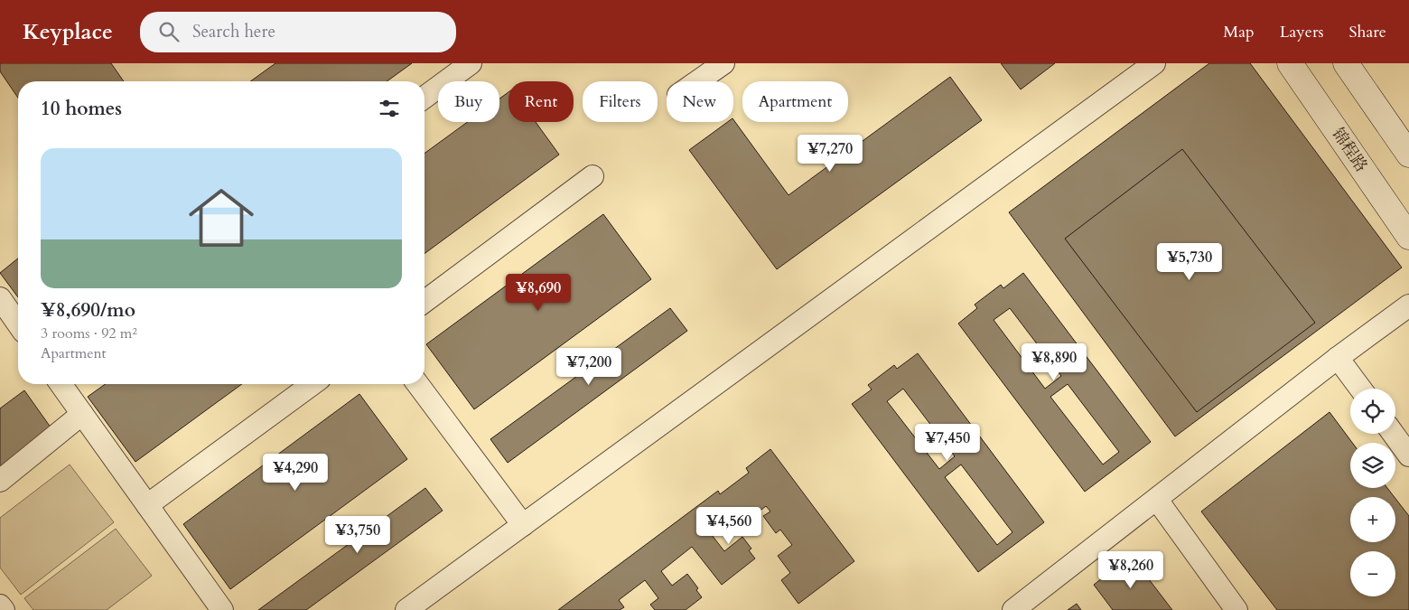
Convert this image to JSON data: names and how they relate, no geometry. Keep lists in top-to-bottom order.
{
  "streets": {
    "main road": ["锦程路"]
  },
  "page": {
    "header": "Keyplace",
    "search": "Search here",
    "nav": ["Map", "Layers", "Share"],
    "chip": [
      "Buy",
      "Rent",
      "Filters",
      "New",
      "Apartment"
    ],
    "heading": "10 homes",
    "price": [
      "¥7,270",
      "¥5,730",
      "¥8,690",
      "¥8,890",
      "¥7,200",
      "¥7,450",
      "¥4,290",
      "¥4,560",
      "¥3,750",
      "¥8,260"
    ],
    "list": [
      {
        "name": "¥8,690/mo",
        "note": "3 rooms · 92 m² · Apartment"
      }
    ],
    "map_buttons": ["+", "−"]
  }
}
